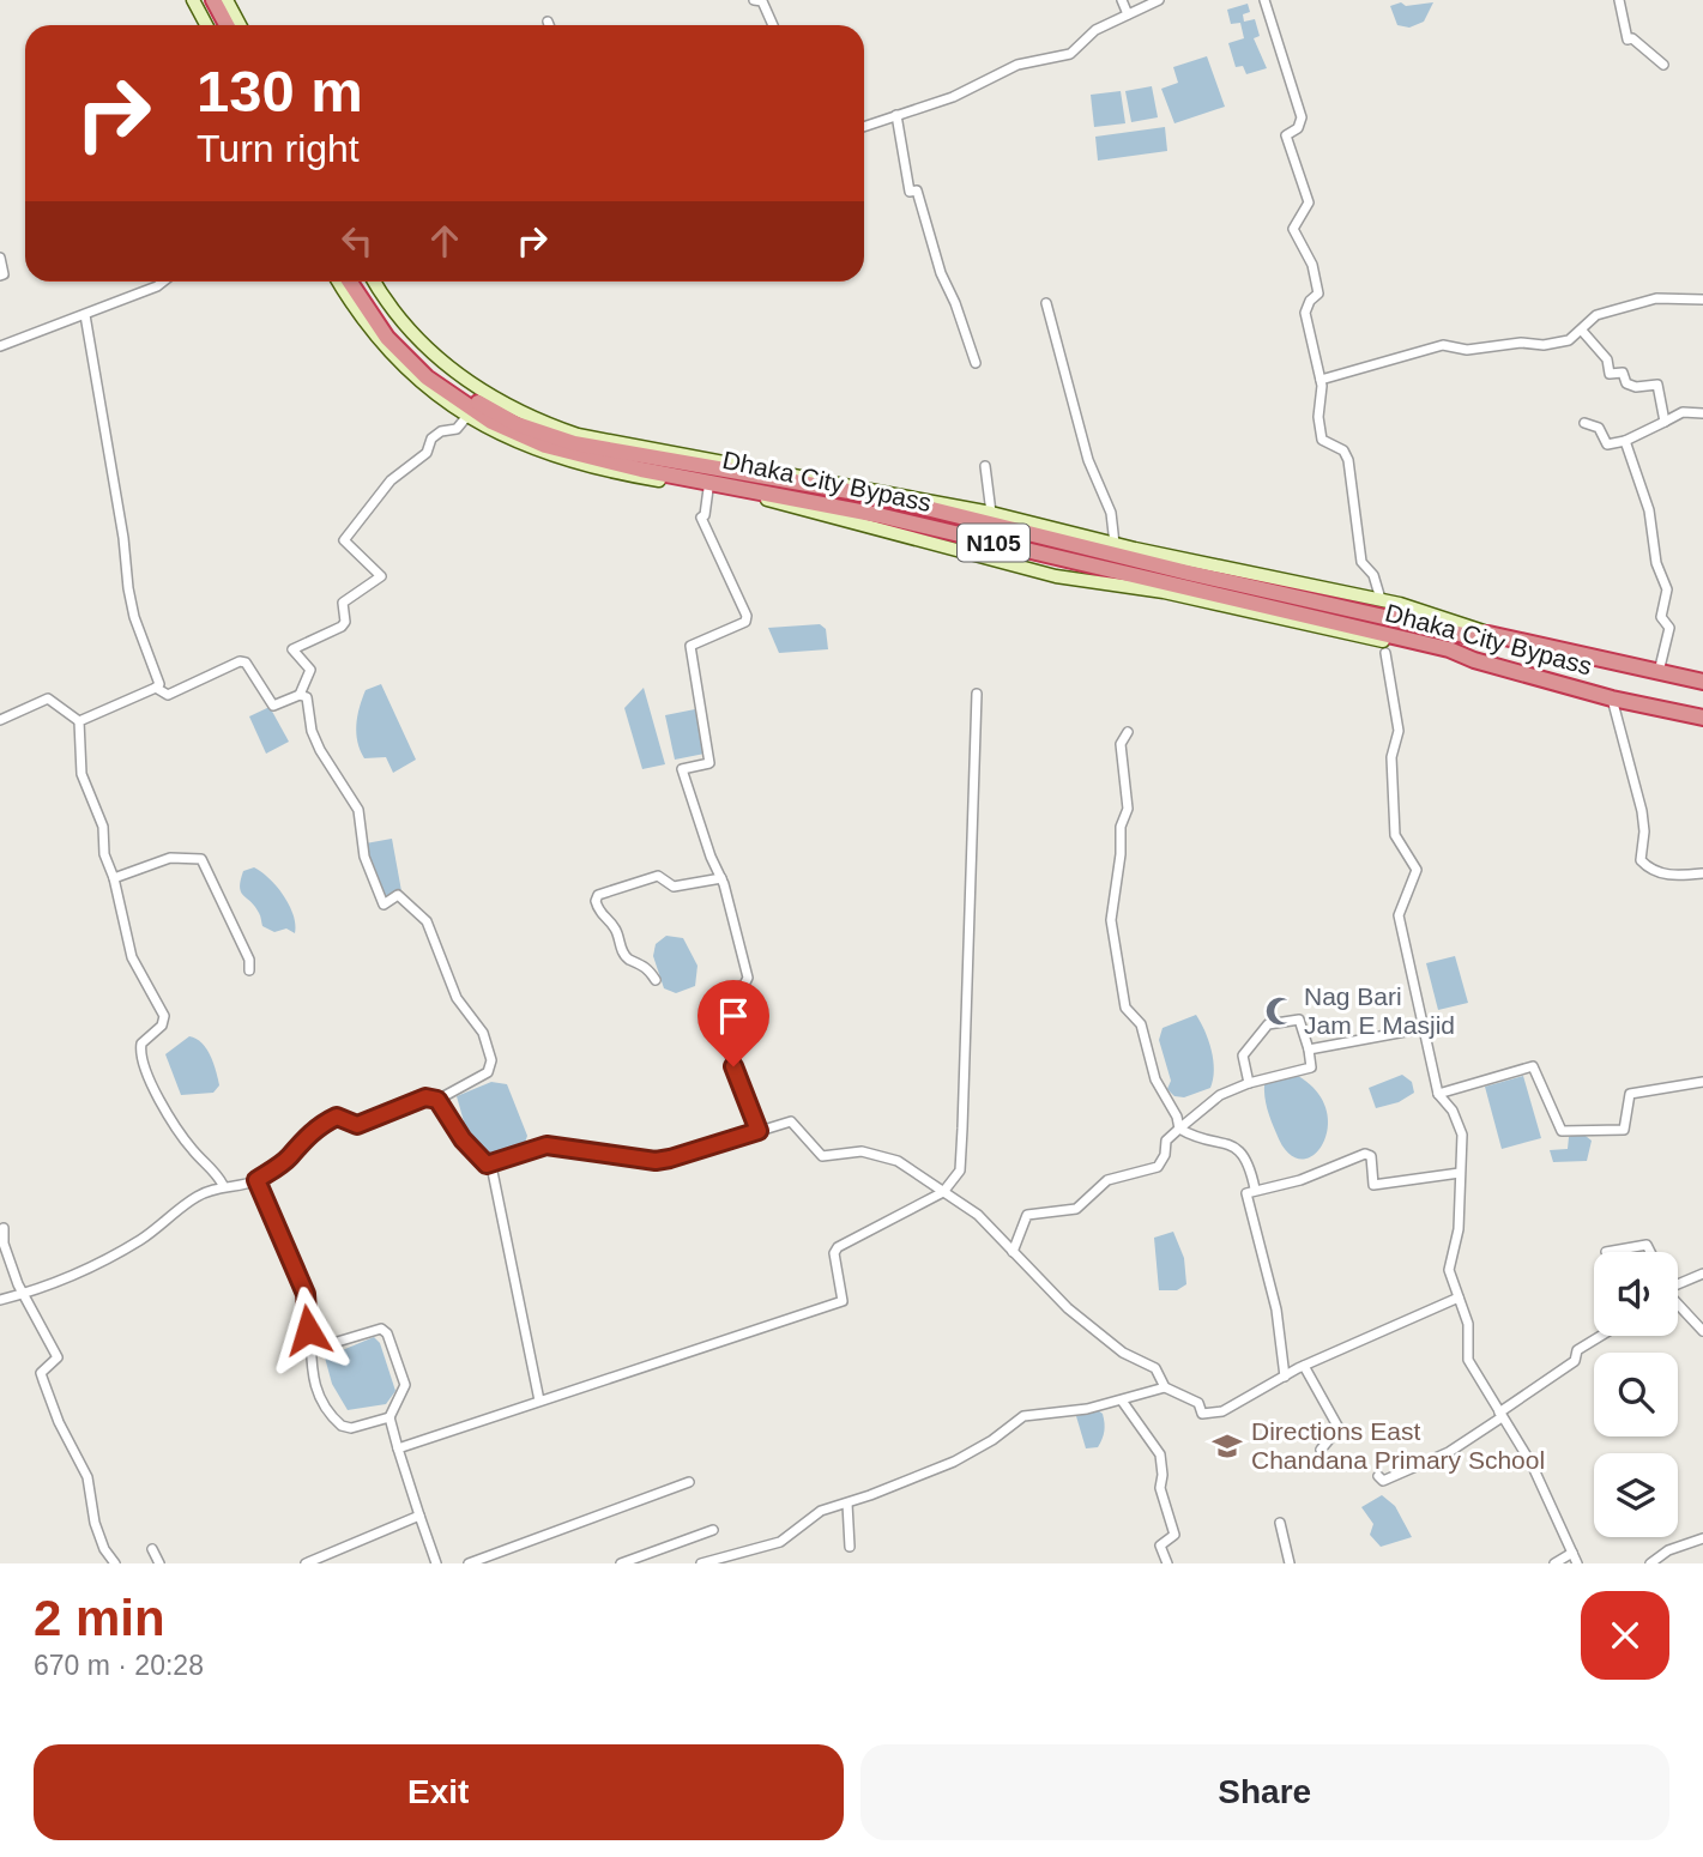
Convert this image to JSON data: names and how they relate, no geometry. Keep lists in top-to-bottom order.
{
  "streets": {
    "highway": ["Dhaka City Bypass", "N105"]
  },
  "places": {
    "mosque": ["Nag Bari Jam E Masjid"],
    "school or university": ["Directions East Chandana Primary School"]
  },
  "page": {
    "turn": ["130 m", "Turn right"],
    "heading": ["2 min", "670 m · 20:28"],
    "buttons": ["Exit", "Share"]
  }
}
